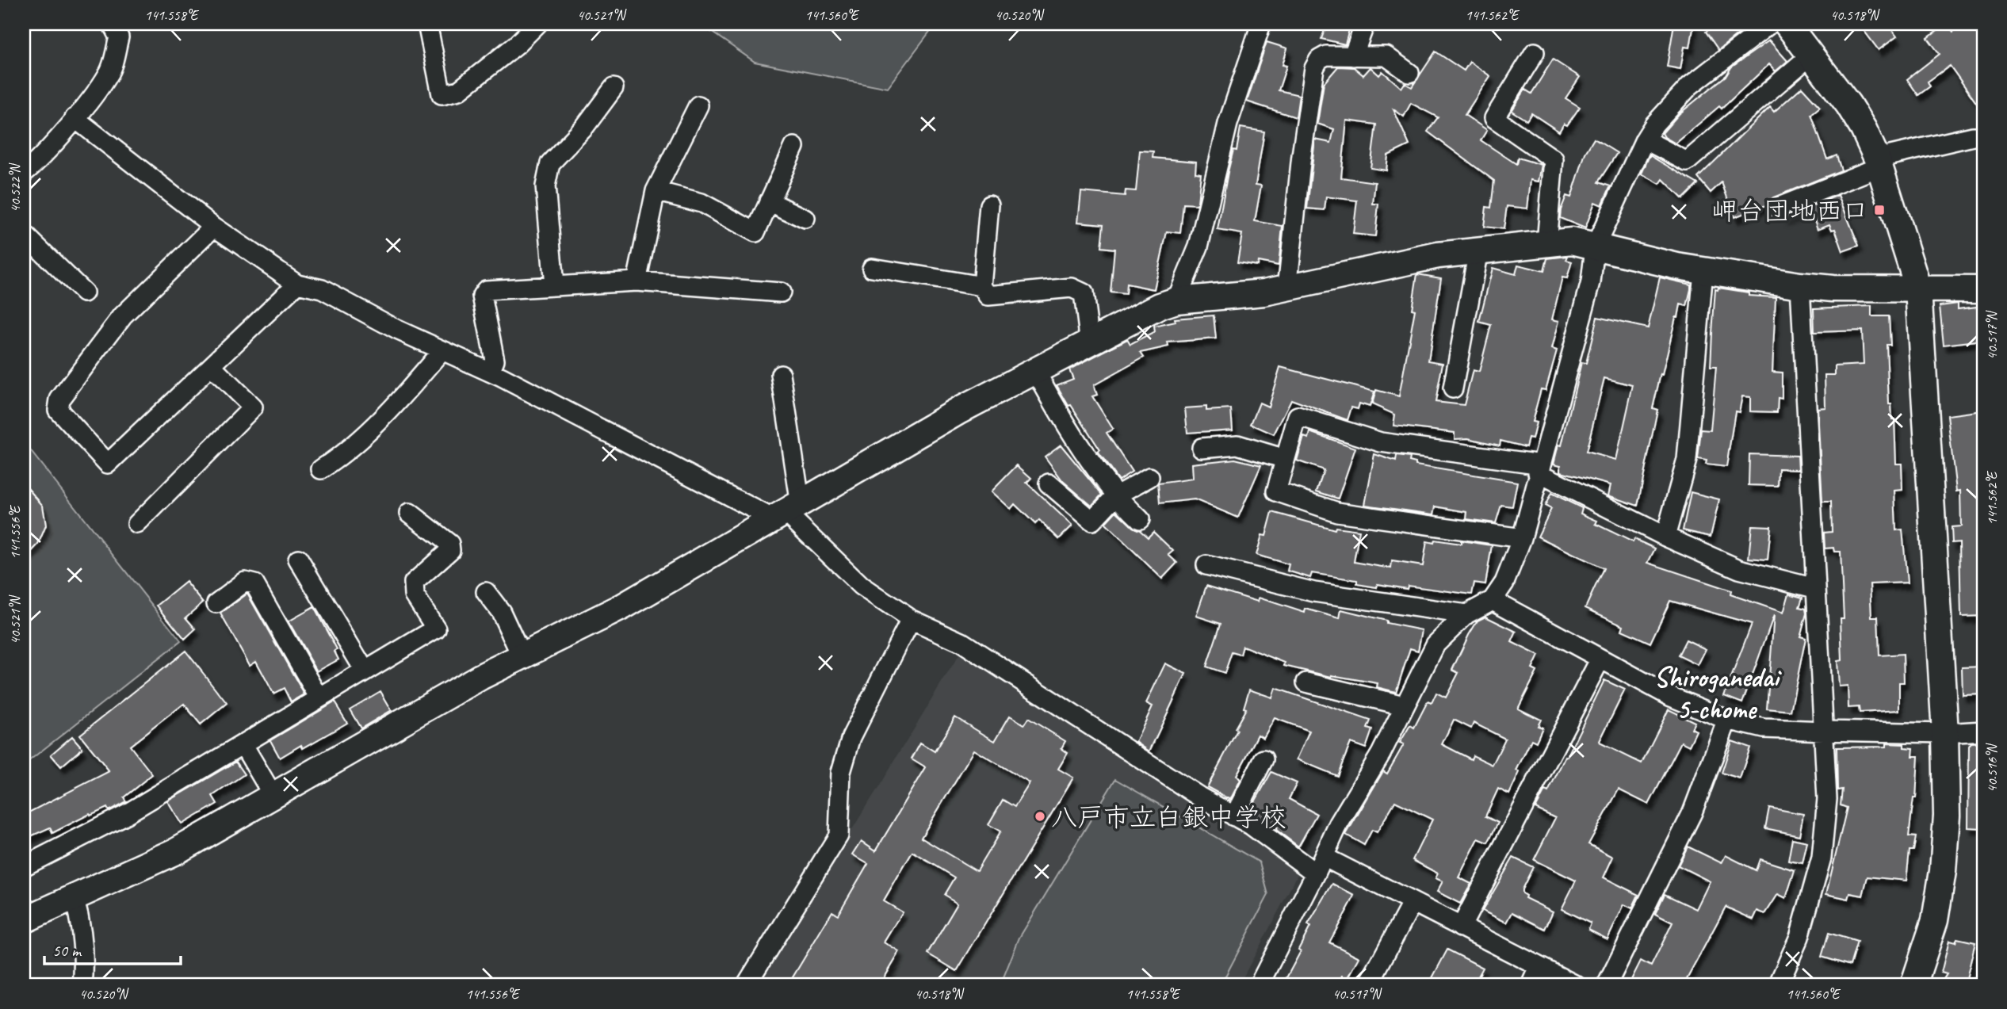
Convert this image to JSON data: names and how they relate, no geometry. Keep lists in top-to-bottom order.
{
  "districts": ["Shiroganedai 5-chome"],
  "places": {
    "transit": ["岬台団地西口"],
    "other": ["八戸市立白銀中学校"]
  },
  "scale_bar": "50 m",
  "coordinates": [
    "141.558°E",
    "40.521°N",
    "141.560°E",
    "40.520°N",
    "141.562°E",
    "40.518°N",
    "40.522°N",
    "40.517°N",
    "141.556°E",
    "40.516°N"
  ]
}
